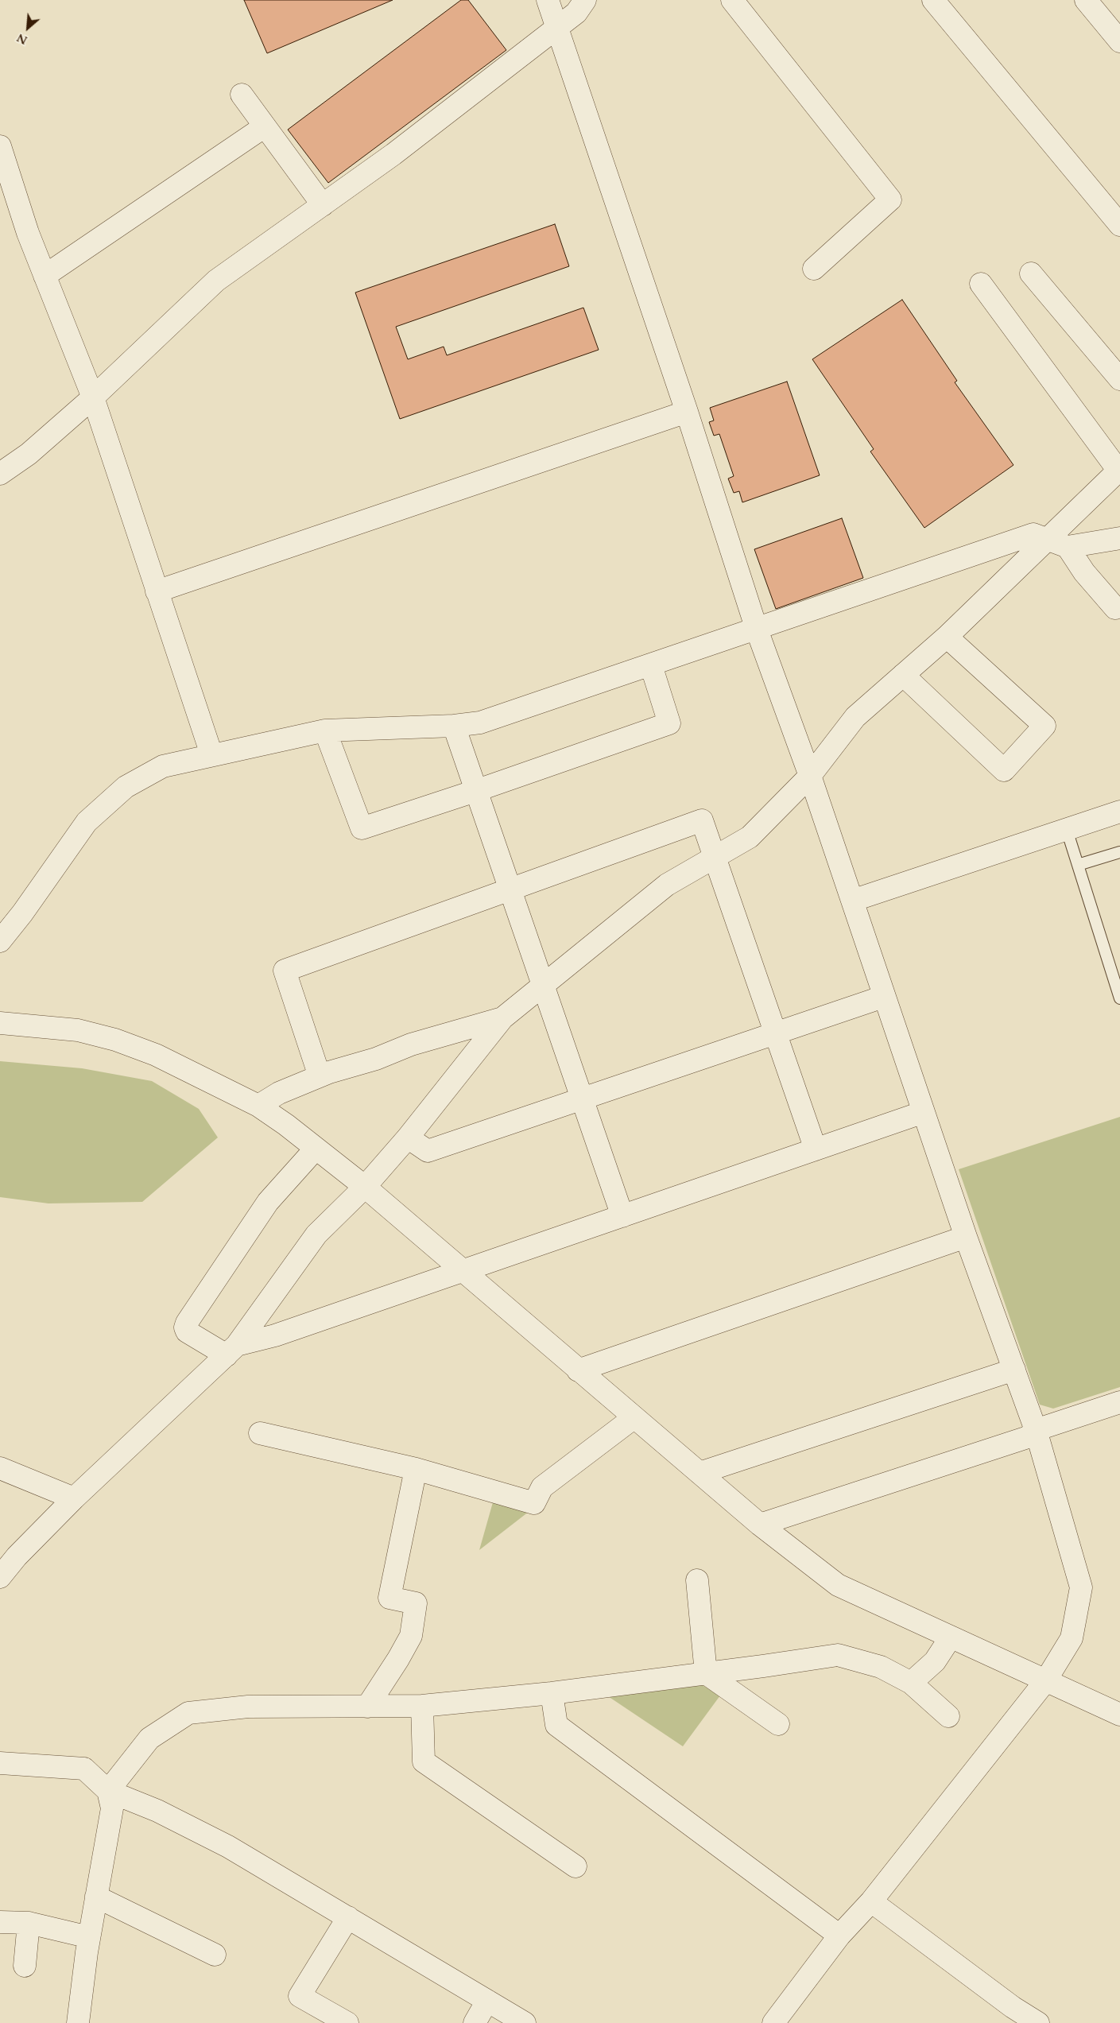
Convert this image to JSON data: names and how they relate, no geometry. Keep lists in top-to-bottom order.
{
  "north": "bottom left"
}
